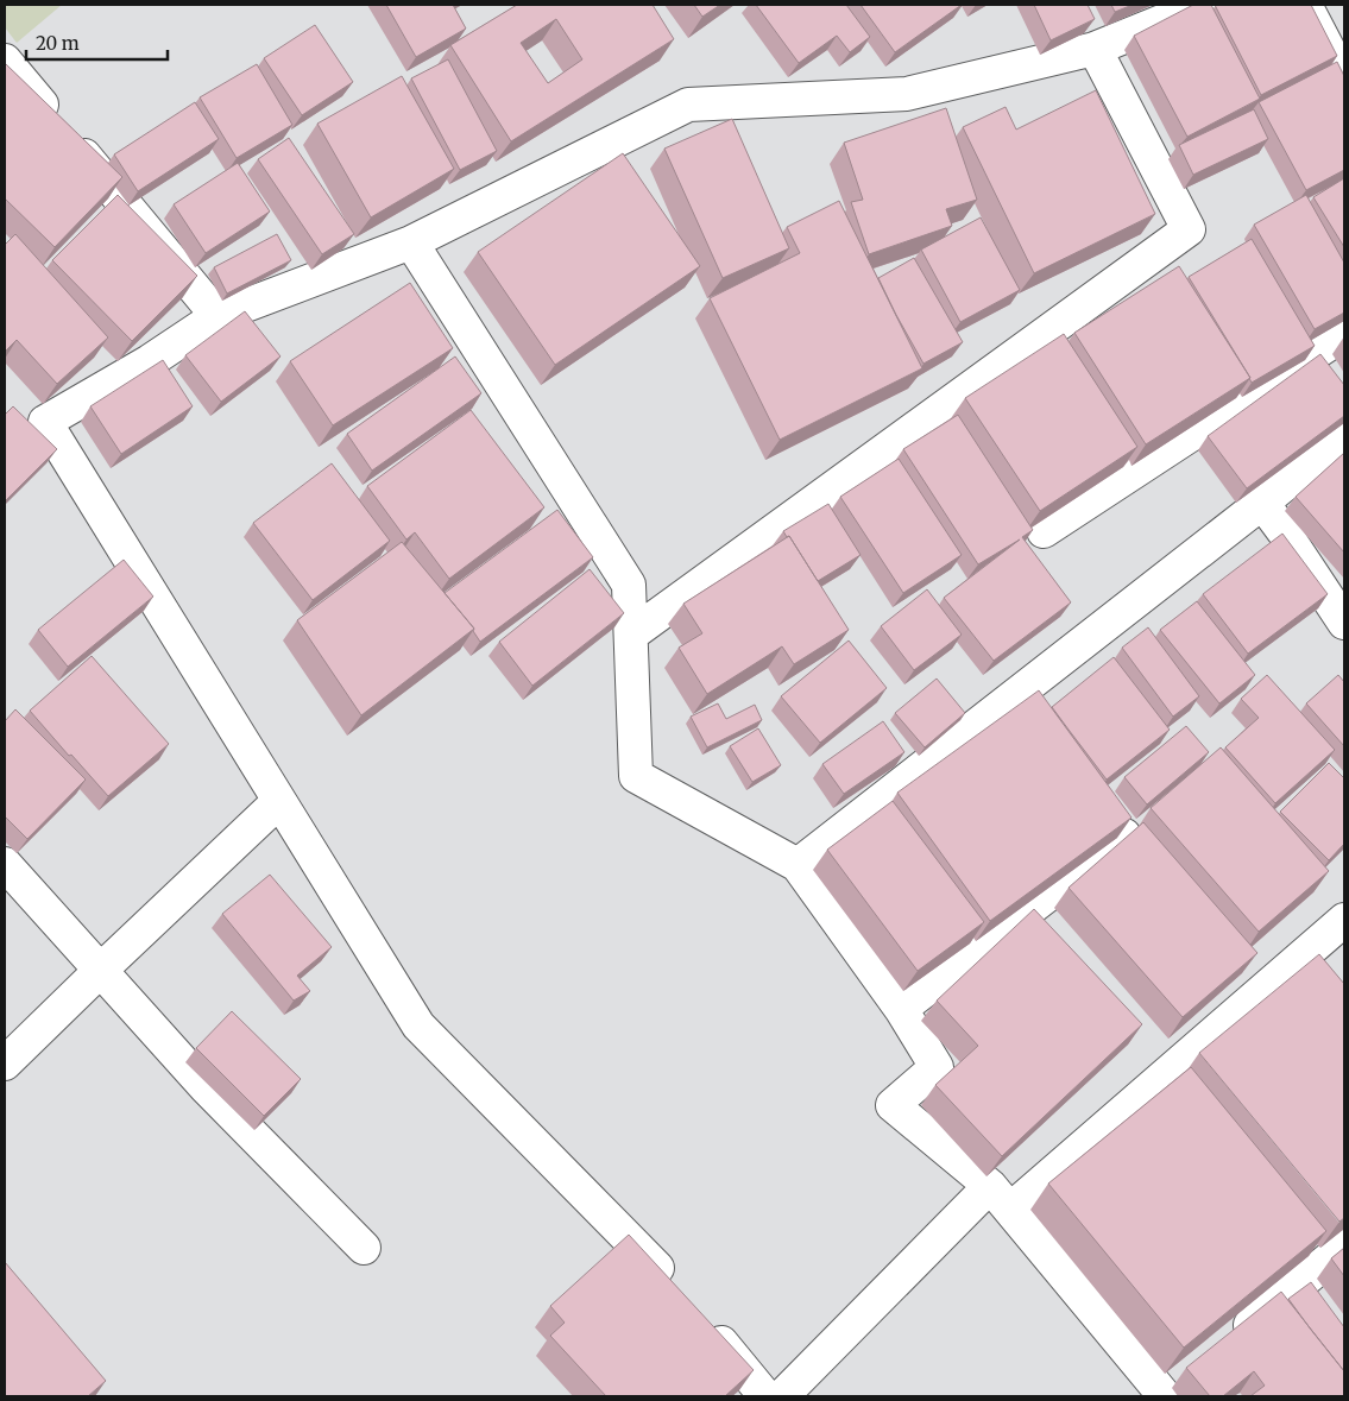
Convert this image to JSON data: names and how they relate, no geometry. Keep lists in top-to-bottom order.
{
  "scale_bar": "20 m"
}
